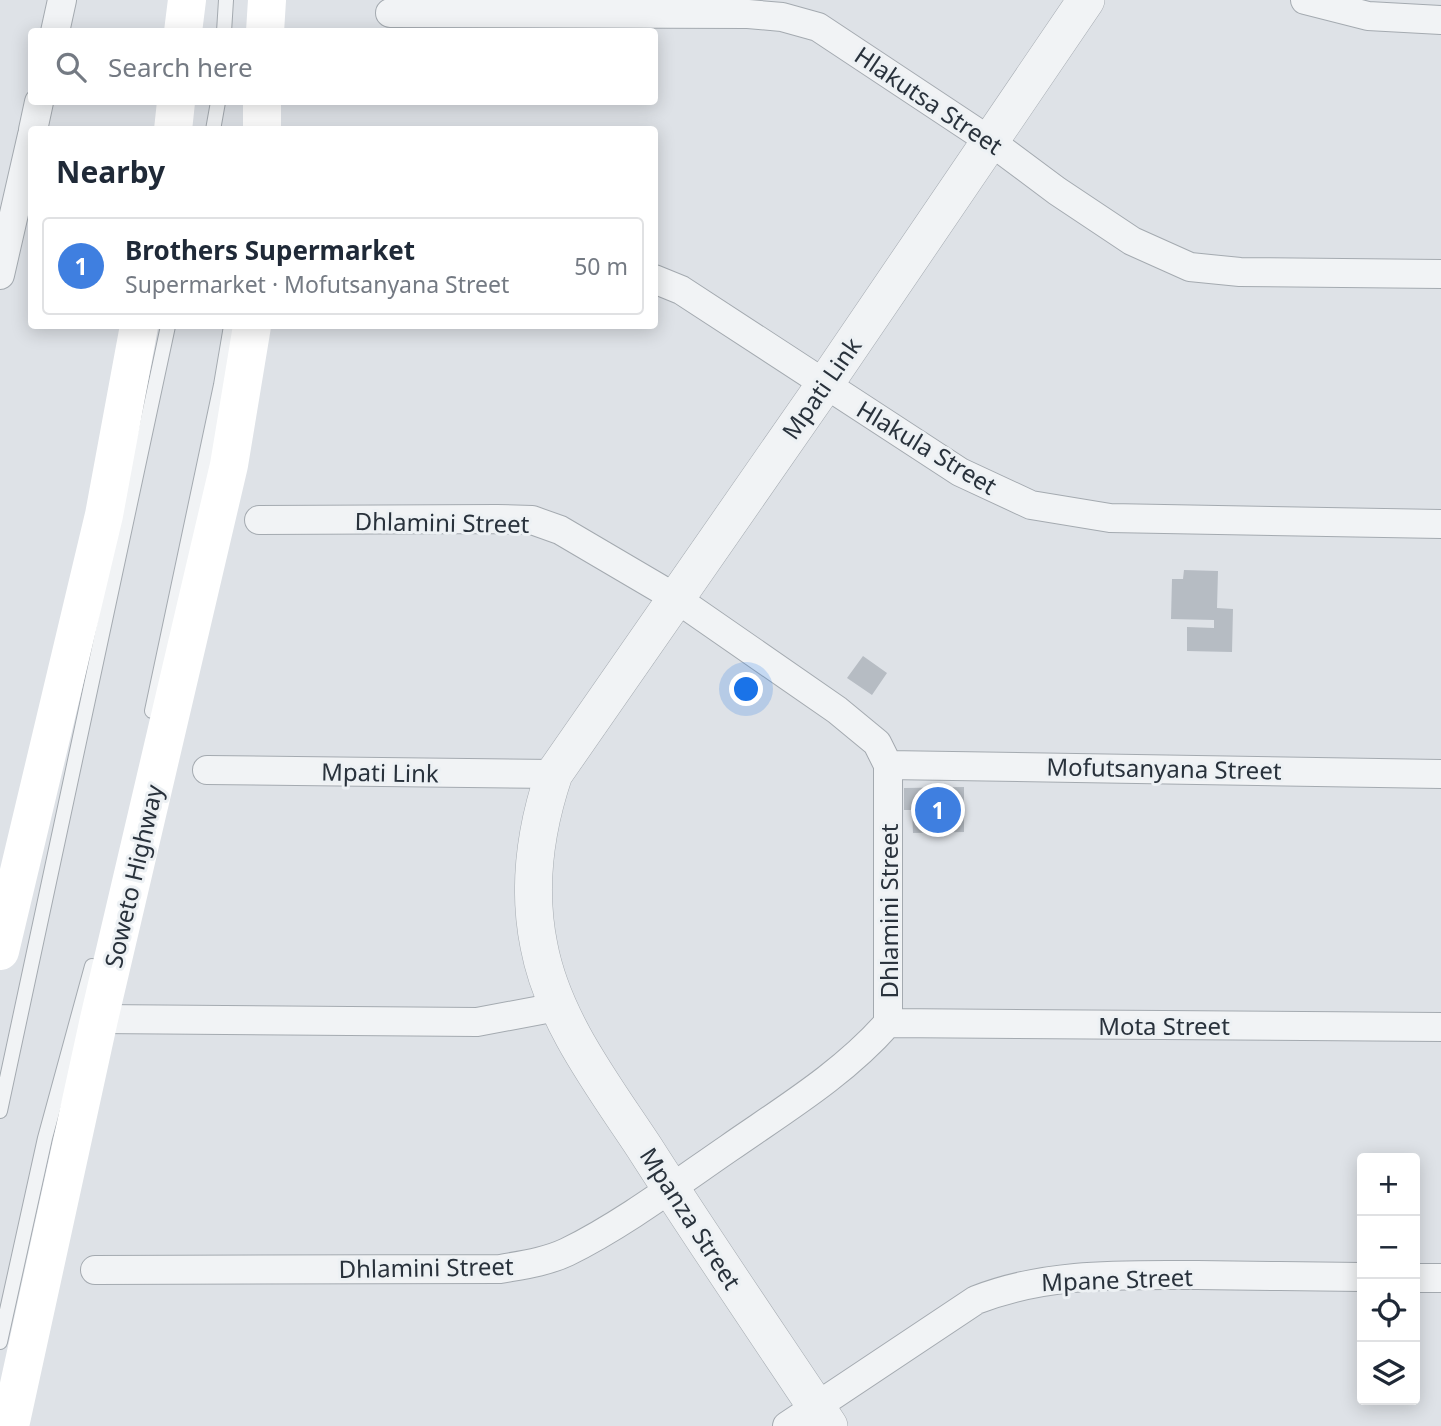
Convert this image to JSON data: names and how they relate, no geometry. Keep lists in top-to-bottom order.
{
  "streets": {
    "main road": ["Soweto Highway"],
    "street": [
      "Hlakutsa Street",
      "Mpati Link",
      "Hlakula Street",
      "Dhlamini Street",
      "Mofutsanyana Street",
      "Mota Street",
      "Mpanza Street",
      "Mpane Street"
    ]
  },
  "crossings": [
    ["Hlakutsa Street", "Mpati Link"],
    ["Mpati Link", "Hlakula Street"],
    ["Mpati Link", "Dhlamini Street"],
    ["Mpati Link", "Mpanza Street"],
    ["Dhlamini Street", "Mofutsanyana Street"],
    ["Dhlamini Street", "Mota Street"],
    ["Dhlamini Street", "Mpanza Street"],
    ["Mpanza Street", "Mpane Street"]
  ],
  "page": {
    "search": "Search here",
    "heading": "Nearby",
    "list": [
      {
        "mark": "1",
        "name": "Brothers Supermarket",
        "note": "Supermarket · Mofutsanyana Street",
        "value": "50 m"
      }
    ],
    "pins": "1",
    "map_buttons": ["+", "−"]
  }
}
